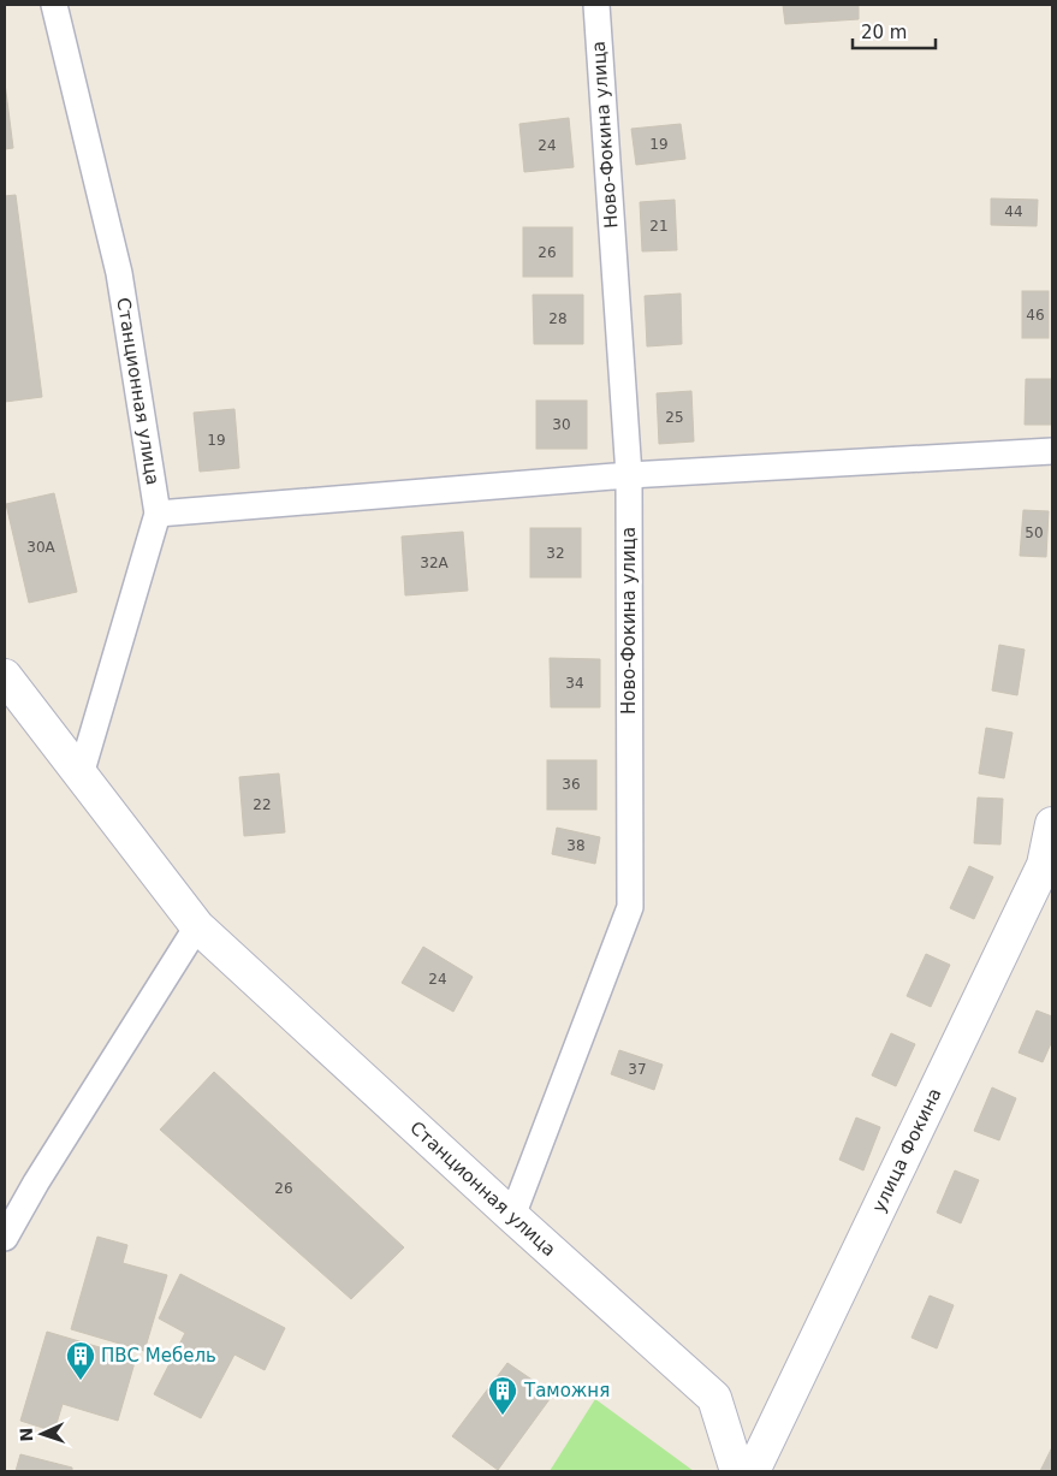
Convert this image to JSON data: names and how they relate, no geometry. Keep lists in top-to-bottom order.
{
  "streets": {
    "street": ["Ново-Фокина улица", "Станционная улица", "улица Фокина"]
  },
  "crossings": [
    ["Ново-Фокина улица", "Станционная улица"]
  ],
  "places": {
    "building": ["ПВС Мебель", "Таможня"]
  },
  "house_numbers": [
    "19",
    "24",
    "44",
    "21",
    "26",
    "46",
    "28",
    "25",
    "30",
    "19",
    "50",
    "30А",
    "32",
    "32А",
    "34",
    "36",
    "22",
    "38",
    "24",
    "37",
    "26"
  ],
  "scale_bar": "20 m",
  "north": "left"
}
